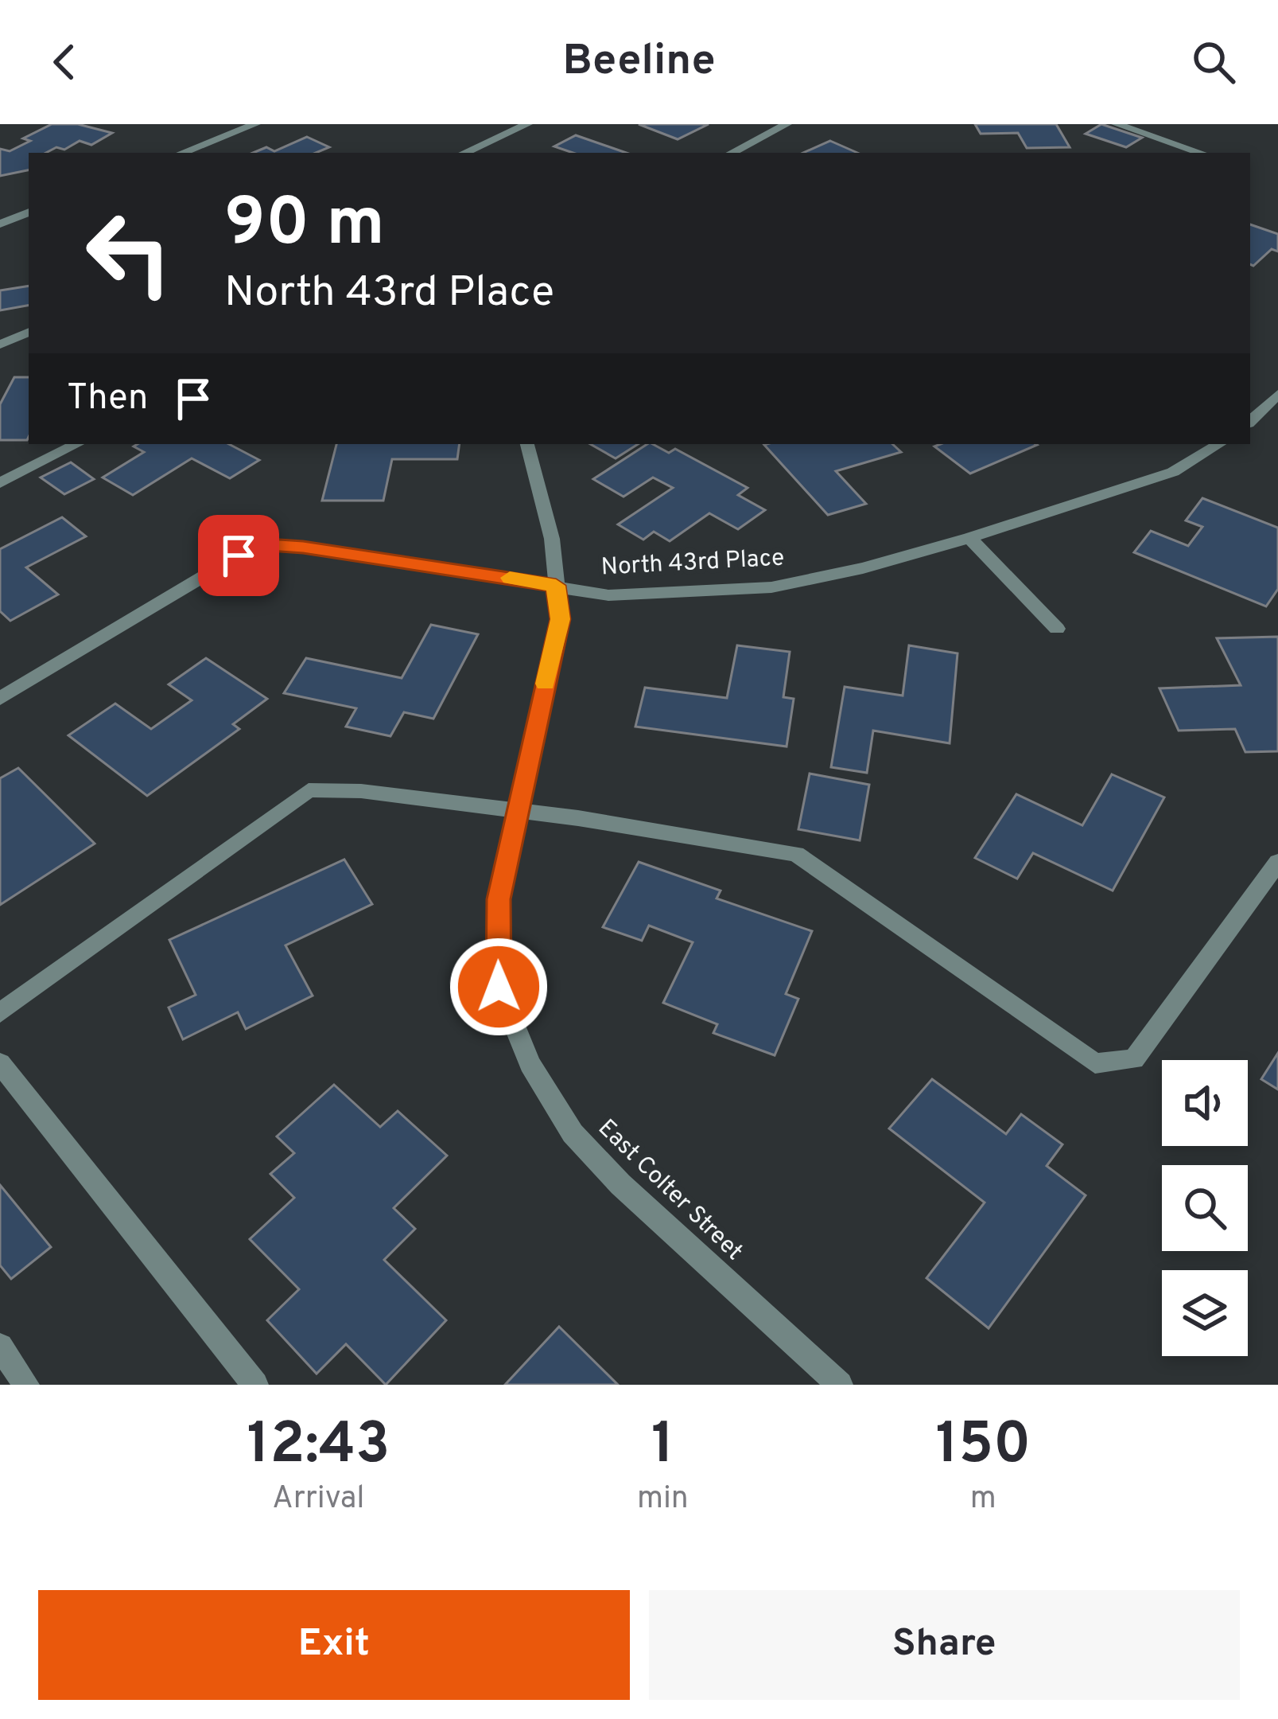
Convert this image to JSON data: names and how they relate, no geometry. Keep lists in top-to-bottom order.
{
  "streets": {
    "street": ["North 43rd Place", "East Colter Street"]
  },
  "crossings": [
    ["North 43rd Place", "East Colter Street"]
  ],
  "page": {
    "header": "Beeline",
    "turn": ["90 m", "North 43rd Place"],
    "then": "Then",
    "eta": [
      "12:43",
      "Arrival",
      "1",
      "min",
      "150",
      "m"
    ],
    "buttons": ["Exit", "Share"]
  }
}
